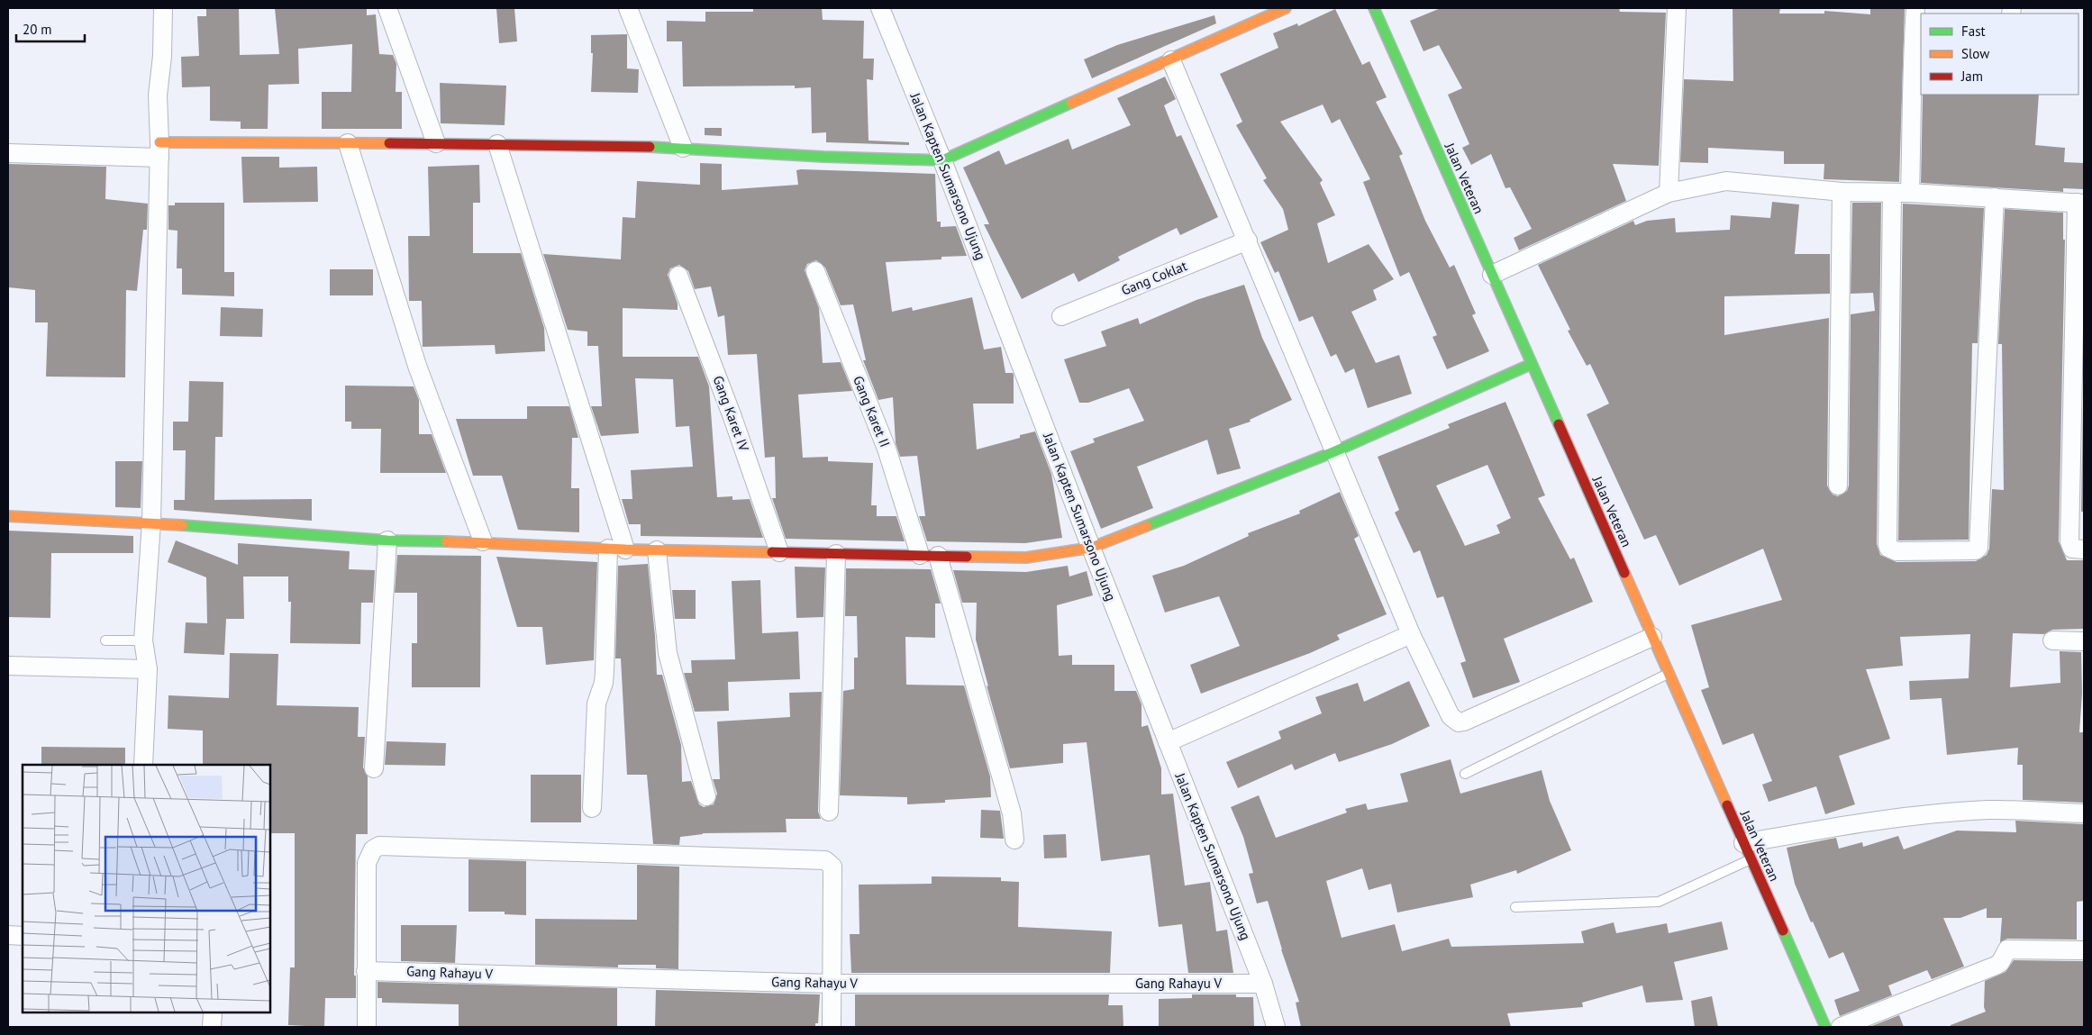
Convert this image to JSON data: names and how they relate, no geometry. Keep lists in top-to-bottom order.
{
  "streets": {
    "street": [
      "Jalan Kapten Sumarsono Ujung",
      "Jalan Veteran",
      "Gang Coklat",
      "Gang Karet II",
      "Gang Karet IV",
      "Gang Rahayu V"
    ]
  },
  "crossings": [
    ["Jalan Kapten Sumarsono Ujung", "Gang Rahayu V"]
  ],
  "legend": ["Fast", "Slow", "Jam"],
  "scale_bar": "20 m"
}
